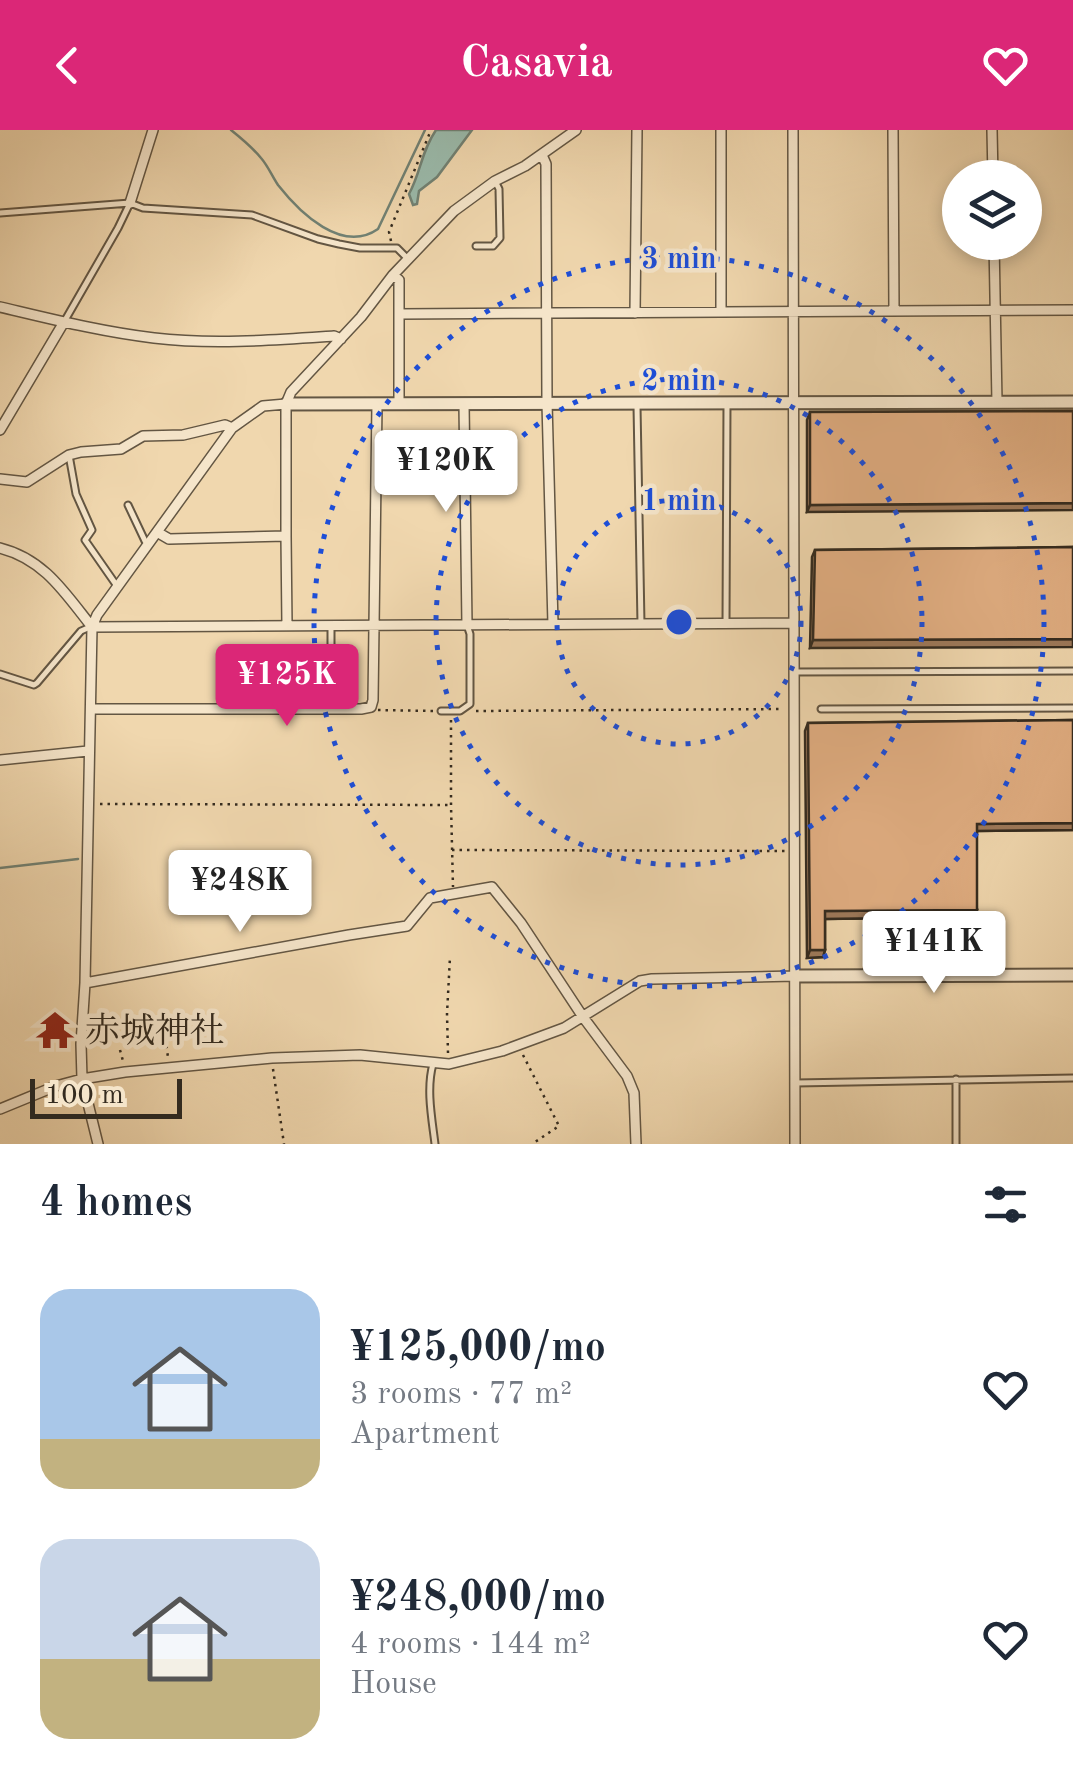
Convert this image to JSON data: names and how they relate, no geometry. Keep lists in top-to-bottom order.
{
  "places": {
    "temple": ["赤城神社"]
  },
  "scale_bar": "100 m",
  "page": {
    "header": "Casavia",
    "price": [
      "¥120K",
      "¥125K",
      "¥248K",
      "¥141K"
    ],
    "scale": "100 m",
    "heading": "4 homes",
    "list": [
      {
        "name": "¥125,000/mo",
        "note": "3 rooms · 77 m² · Apartment"
      },
      {
        "name": "¥248,000/mo",
        "note": "4 rooms · 144 m² · House"
      }
    ]
  },
  "rings": ["3 min", "2 min", "1 min"]
}
